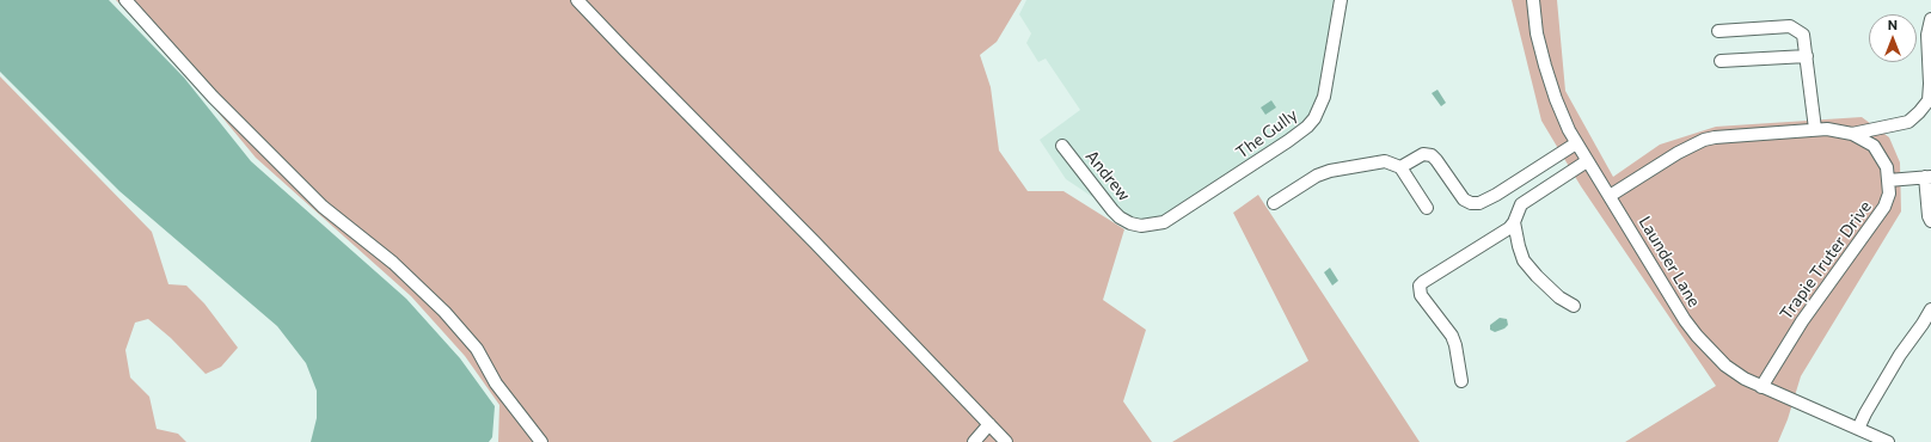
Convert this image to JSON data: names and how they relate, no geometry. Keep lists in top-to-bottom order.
{
  "streets": {
    "street": [
      "The Gully",
      "Andrew",
      "Trapie Truter Drive",
      "Launder Lane"
    ]
  },
  "crossings": [
    ["The Gully", "Andrew"],
    ["Trapie Truter Drive", "Launder Lane"]
  ],
  "north": "top"
}
